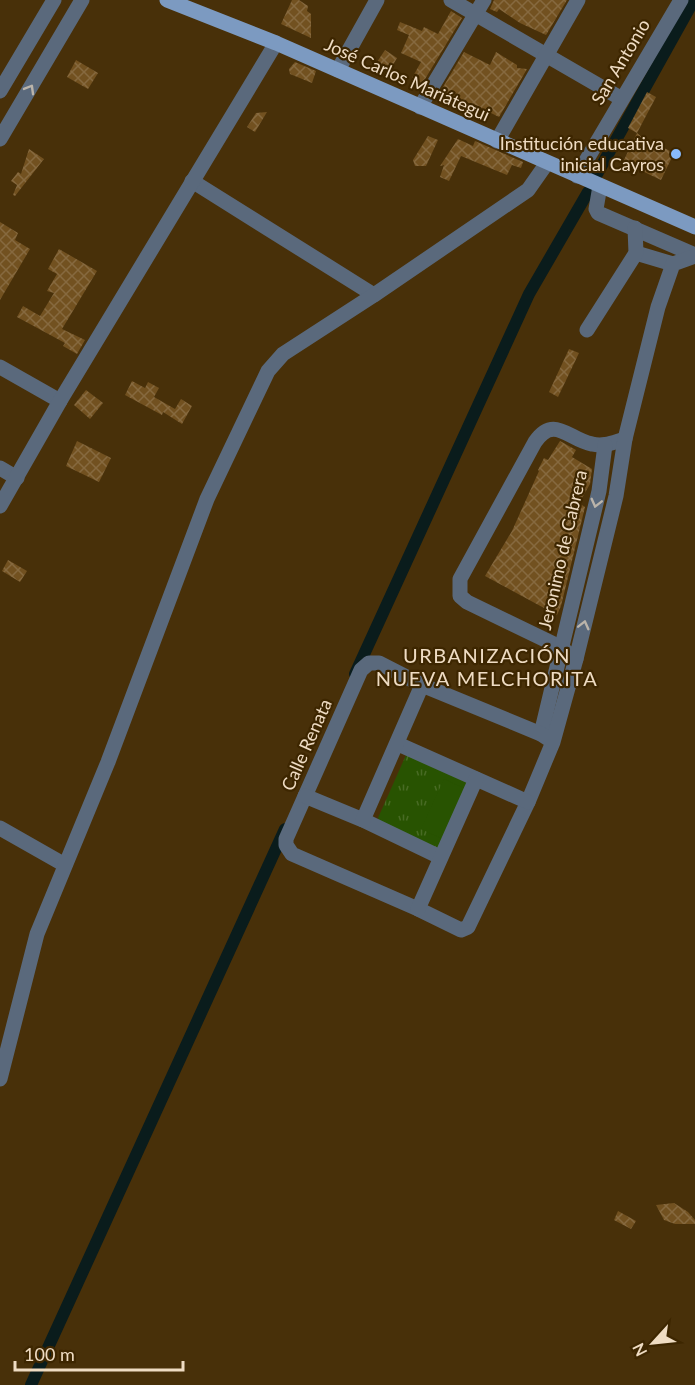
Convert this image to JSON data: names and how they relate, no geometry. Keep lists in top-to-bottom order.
{
  "streets": {
    "main road": ["José Carlos Mariátegui"],
    "street": ["San Antonio", "Jeronimo de Cabrera", "Calle Renata"]
  },
  "crossings": [
    ["San Antonio", "José Carlos Mariátegui"]
  ],
  "districts": ["URBANIZACIÓN NUEVA MELCHORITA"],
  "places": ["Institución educativa inicial Cayros"],
  "scale_bar": "100 m",
  "north": "bottom left"
}
